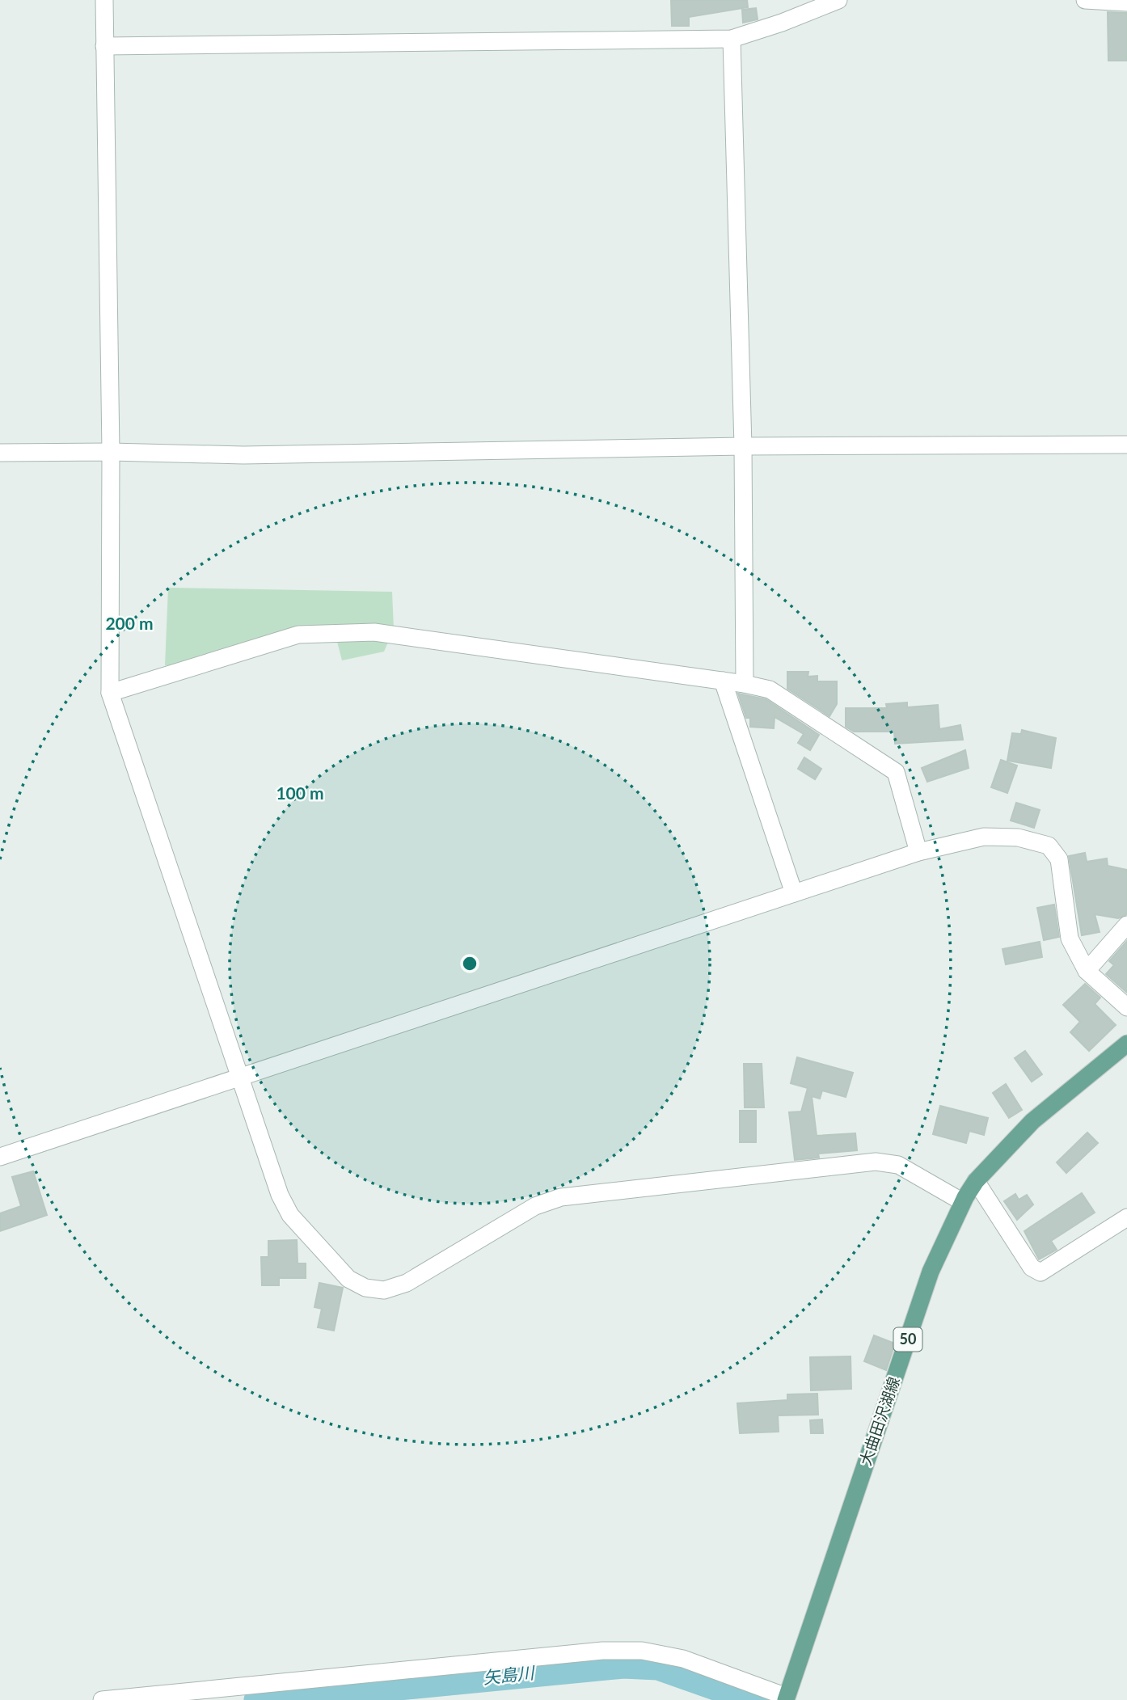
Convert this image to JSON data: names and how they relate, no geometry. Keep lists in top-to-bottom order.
{
  "streets": {
    "main road": ["50", "大曲田沢湖線"]
  },
  "water": ["矢島川"],
  "rings": ["200 m", "100 m"]
}
